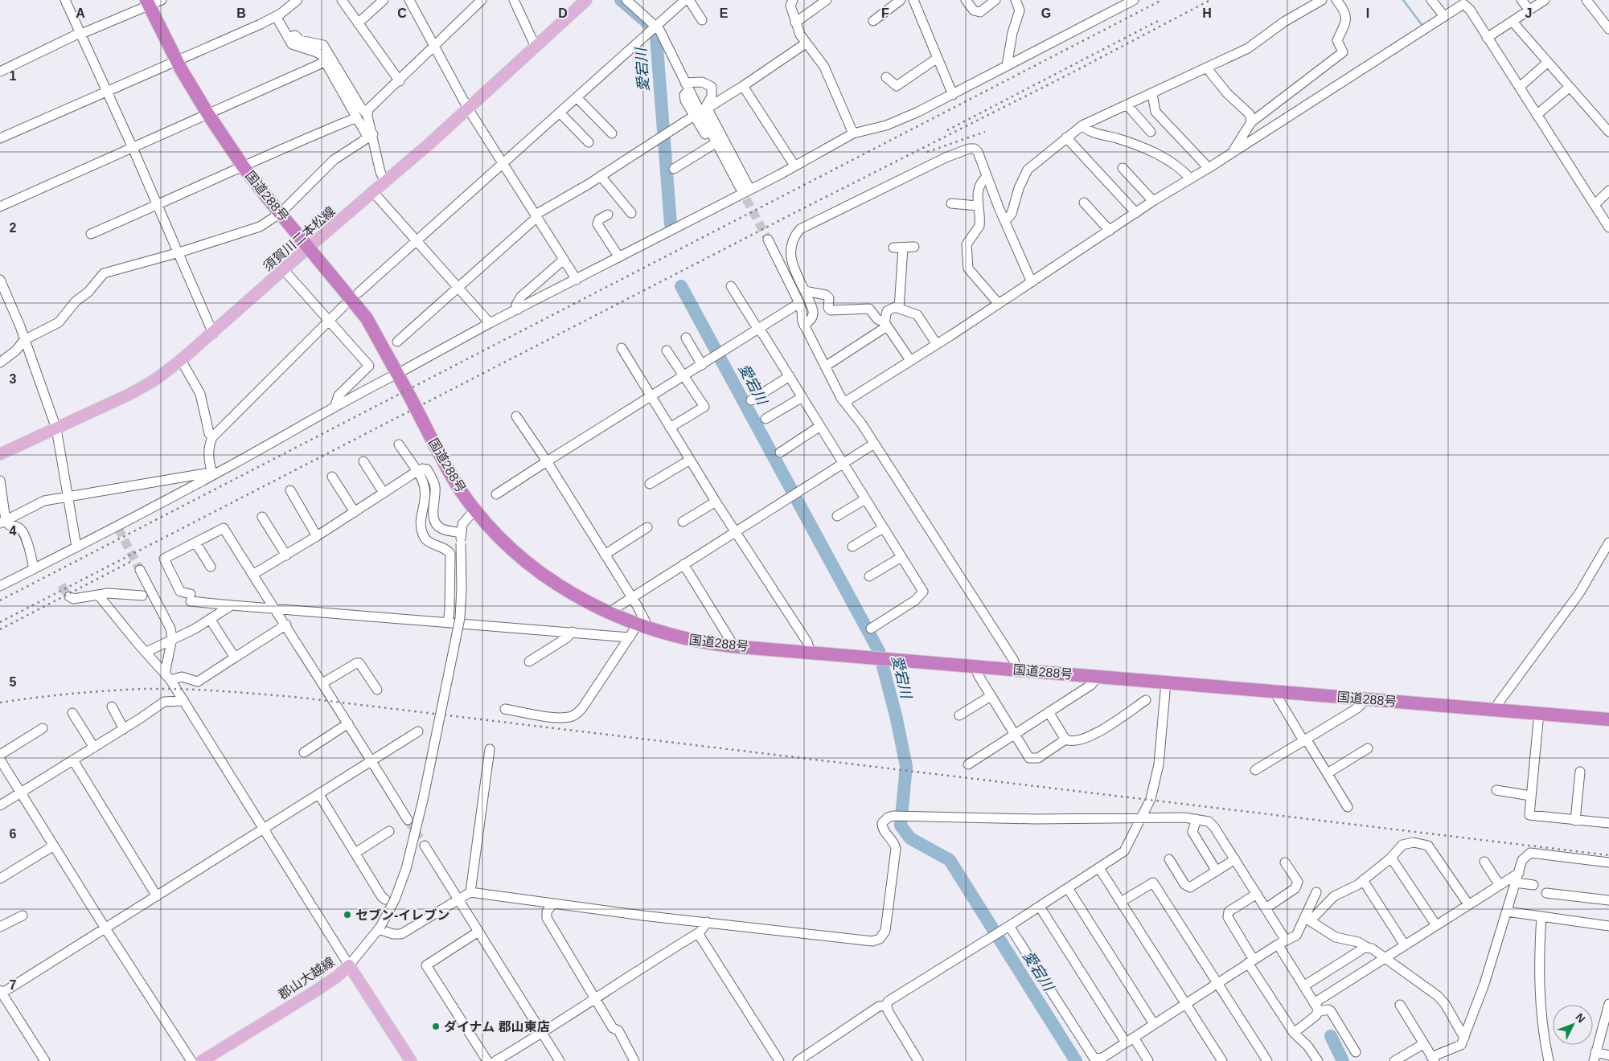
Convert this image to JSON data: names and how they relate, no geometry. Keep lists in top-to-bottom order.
{
  "streets": {
    "highway": ["国道288号"],
    "main road": ["須賀川二本松線", "郡山大越線"]
  },
  "crossings": [
    ["国道288号", "須賀川二本松線"]
  ],
  "water": ["愛宕川"],
  "places": ["セブン-イレブン", "ダイナム 郡山東店"],
  "north": "top right",
  "grid": {
    "columns": [
      "A",
      "B",
      "C",
      "D",
      "E",
      "F",
      "G",
      "H",
      "I",
      "J"
    ],
    "rows": [
      "1",
      "2",
      "3",
      "4",
      "5",
      "6",
      "7"
    ]
  }
}
